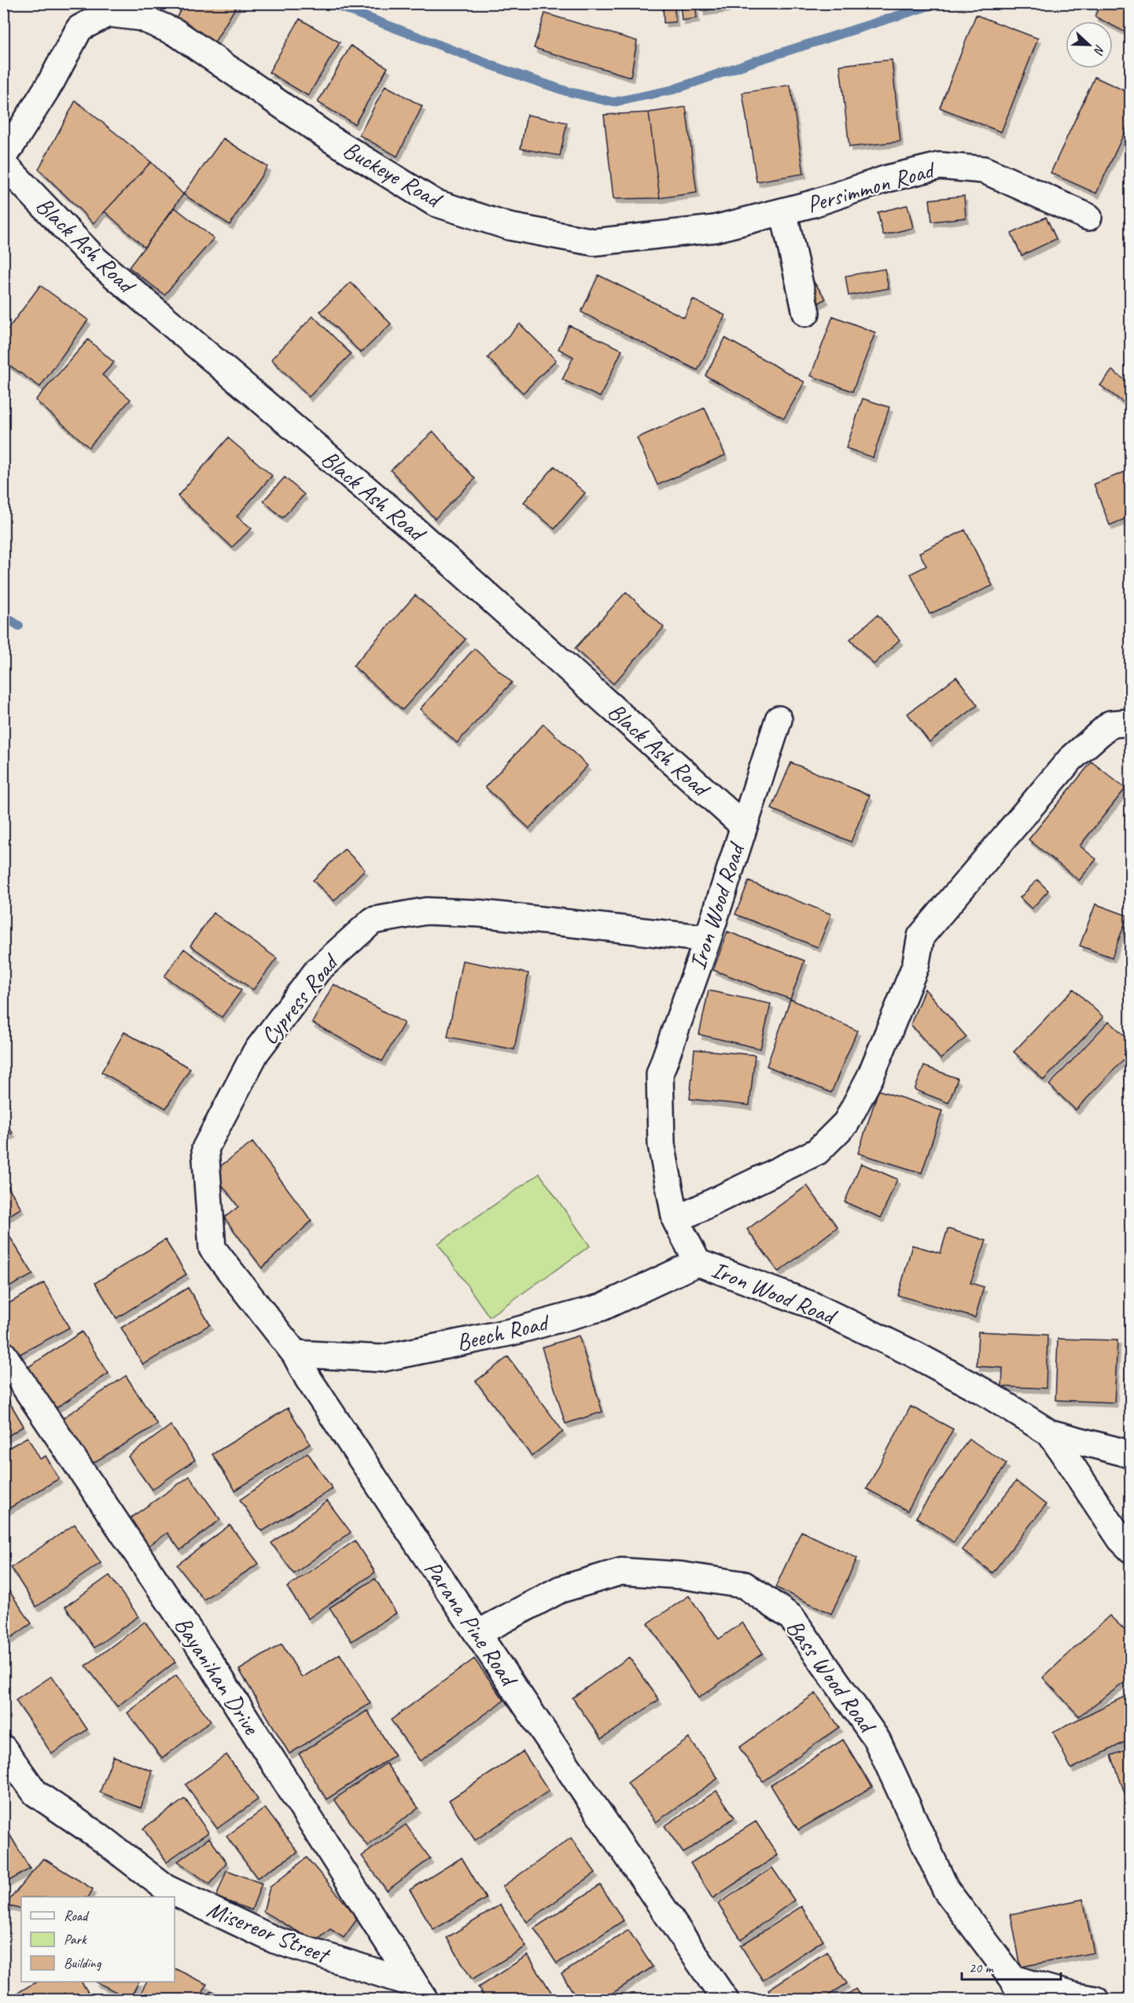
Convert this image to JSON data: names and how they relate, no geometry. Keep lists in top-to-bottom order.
{
  "streets": {
    "street": [
      "Buckeye Road",
      "Persimmon Road",
      "Black Ash Road",
      "Iron Wood Road",
      "Cypress Road",
      "Beech Road",
      "Parana Pine Road",
      "Bayanihan Drive",
      "Bass Wood Road",
      "Misereor Street"
    ]
  },
  "crossings": [
    ["Buckeye Road", "Persimmon Road"],
    ["Black Ash Road", "Iron Wood Road"],
    ["Iron Wood Road", "Cypress Road"],
    ["Iron Wood Road", "Beech Road"],
    ["Cypress Road", "Parana Pine Road"],
    ["Beech Road", "Parana Pine Road"],
    ["Parana Pine Road", "Bass Wood Road"],
    ["Bayanihan Drive", "Misereor Street"]
  ],
  "legend": ["Road", "Park", "Building"],
  "scale_bar": "20 m",
  "north": "right"
}
